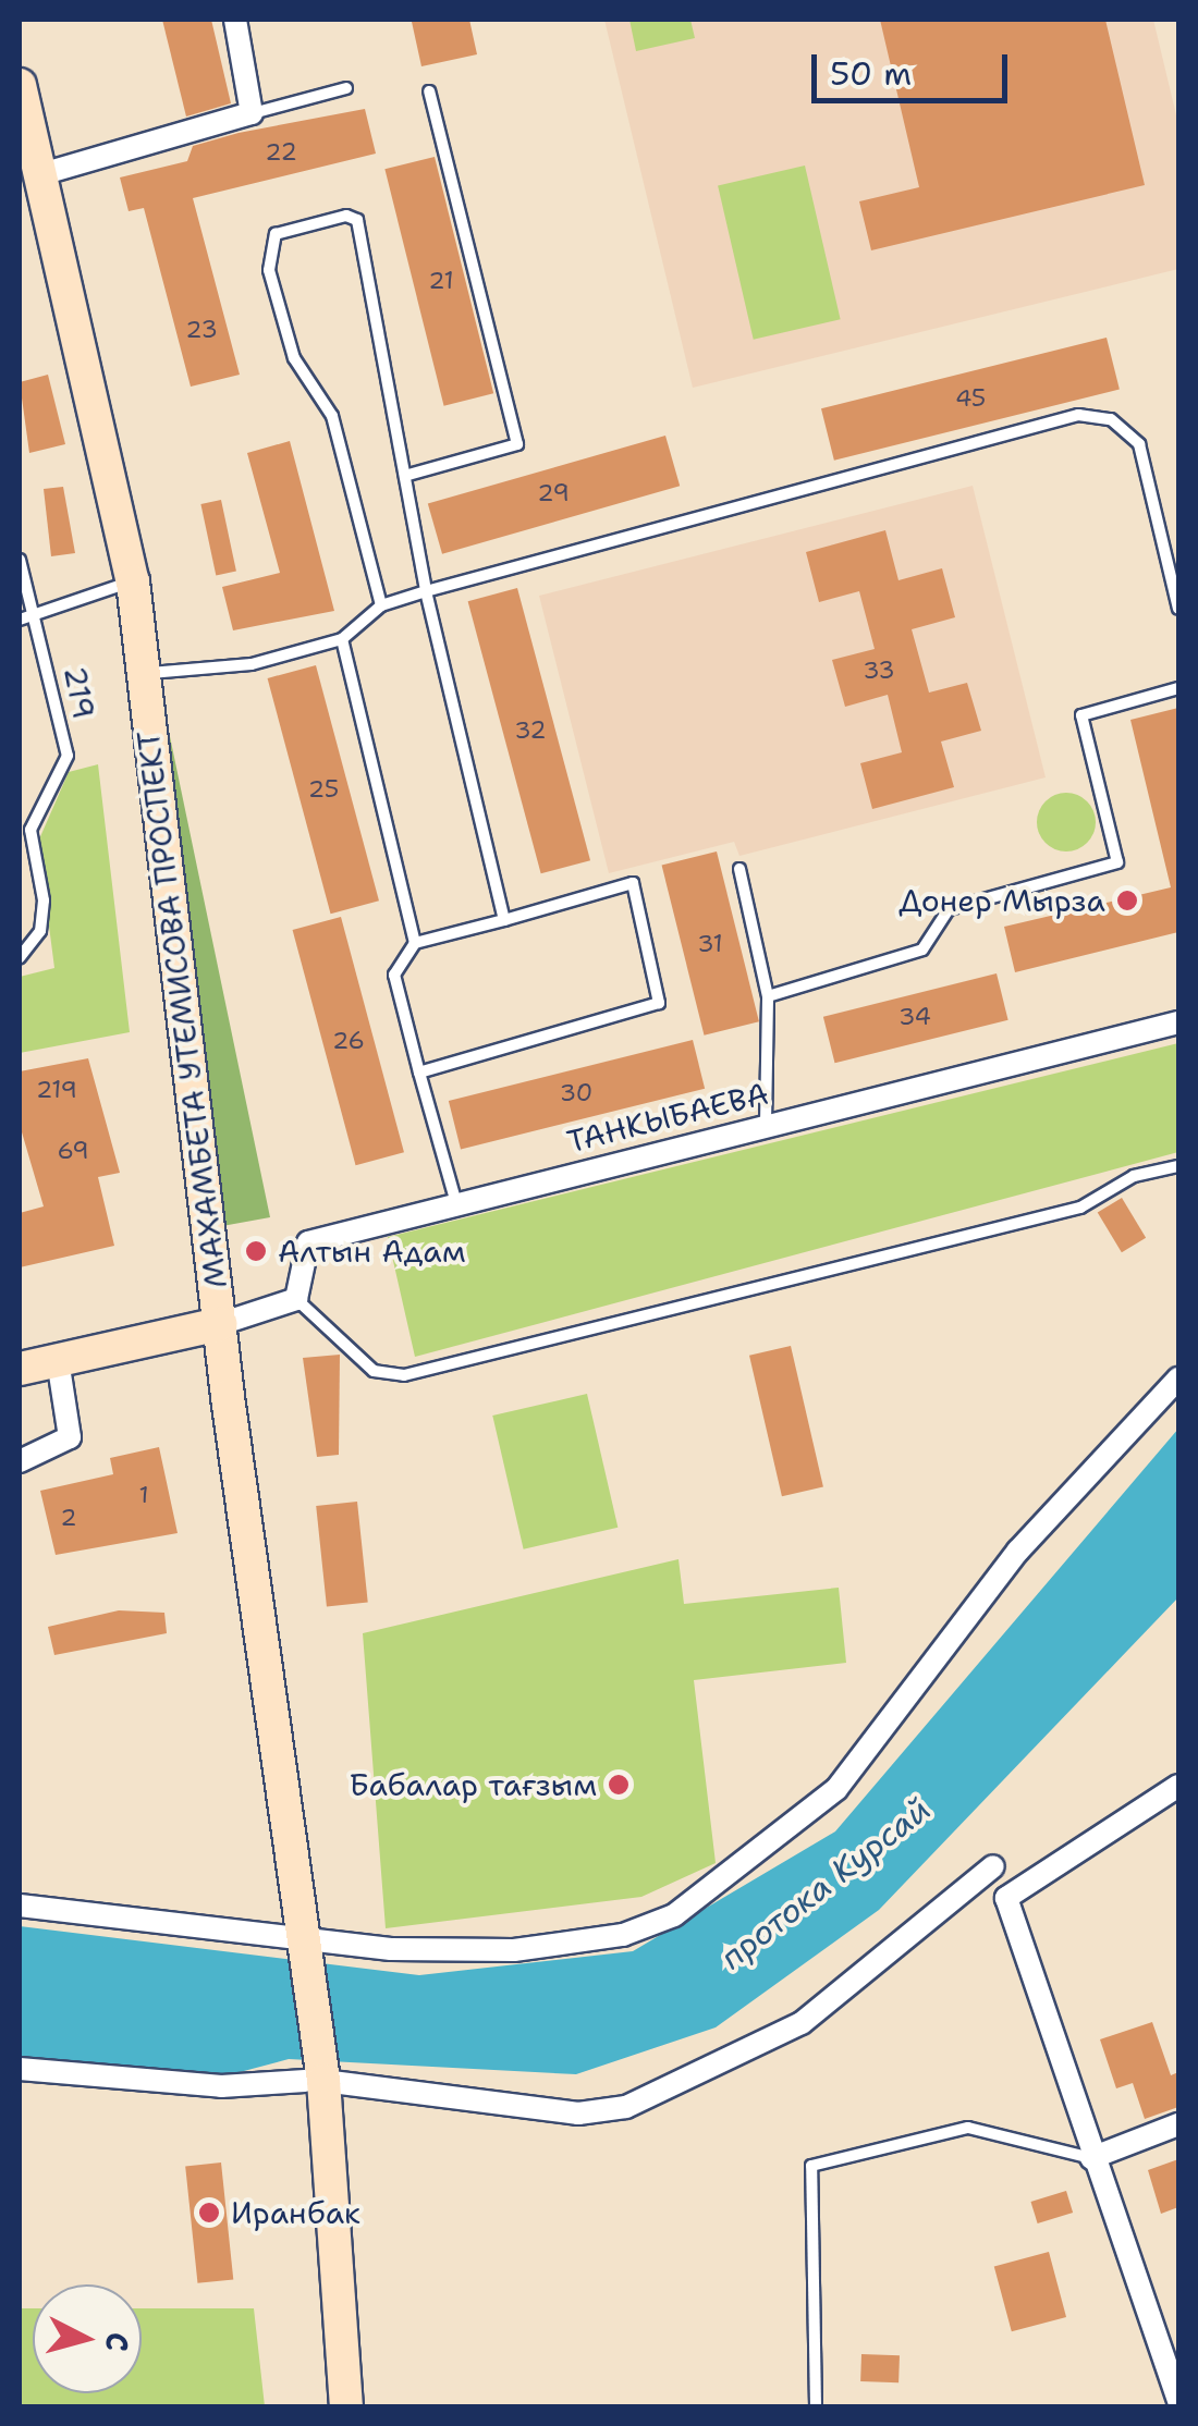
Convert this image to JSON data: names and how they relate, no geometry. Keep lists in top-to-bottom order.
{
  "streets": {
    "street": ["МАХАМБЕТА УТЕМИСОВА ПРОСПЕКТ", "ТАНКЫБАЕВА"],
    "lane": ["219"]
  },
  "water": ["протока Курсай"],
  "places": [
    "Донер Мырза",
    "Алтын Адам",
    "Бабалар тағзым",
    "Иранбак"
  ],
  "house_numbers": [
    "22",
    "21",
    "23",
    "45",
    "29",
    "33",
    "32",
    "25",
    "31",
    "34",
    "26",
    "219",
    "30",
    "69",
    "1",
    "2"
  ],
  "scale_bar": "50 m",
  "north": "right"
}
